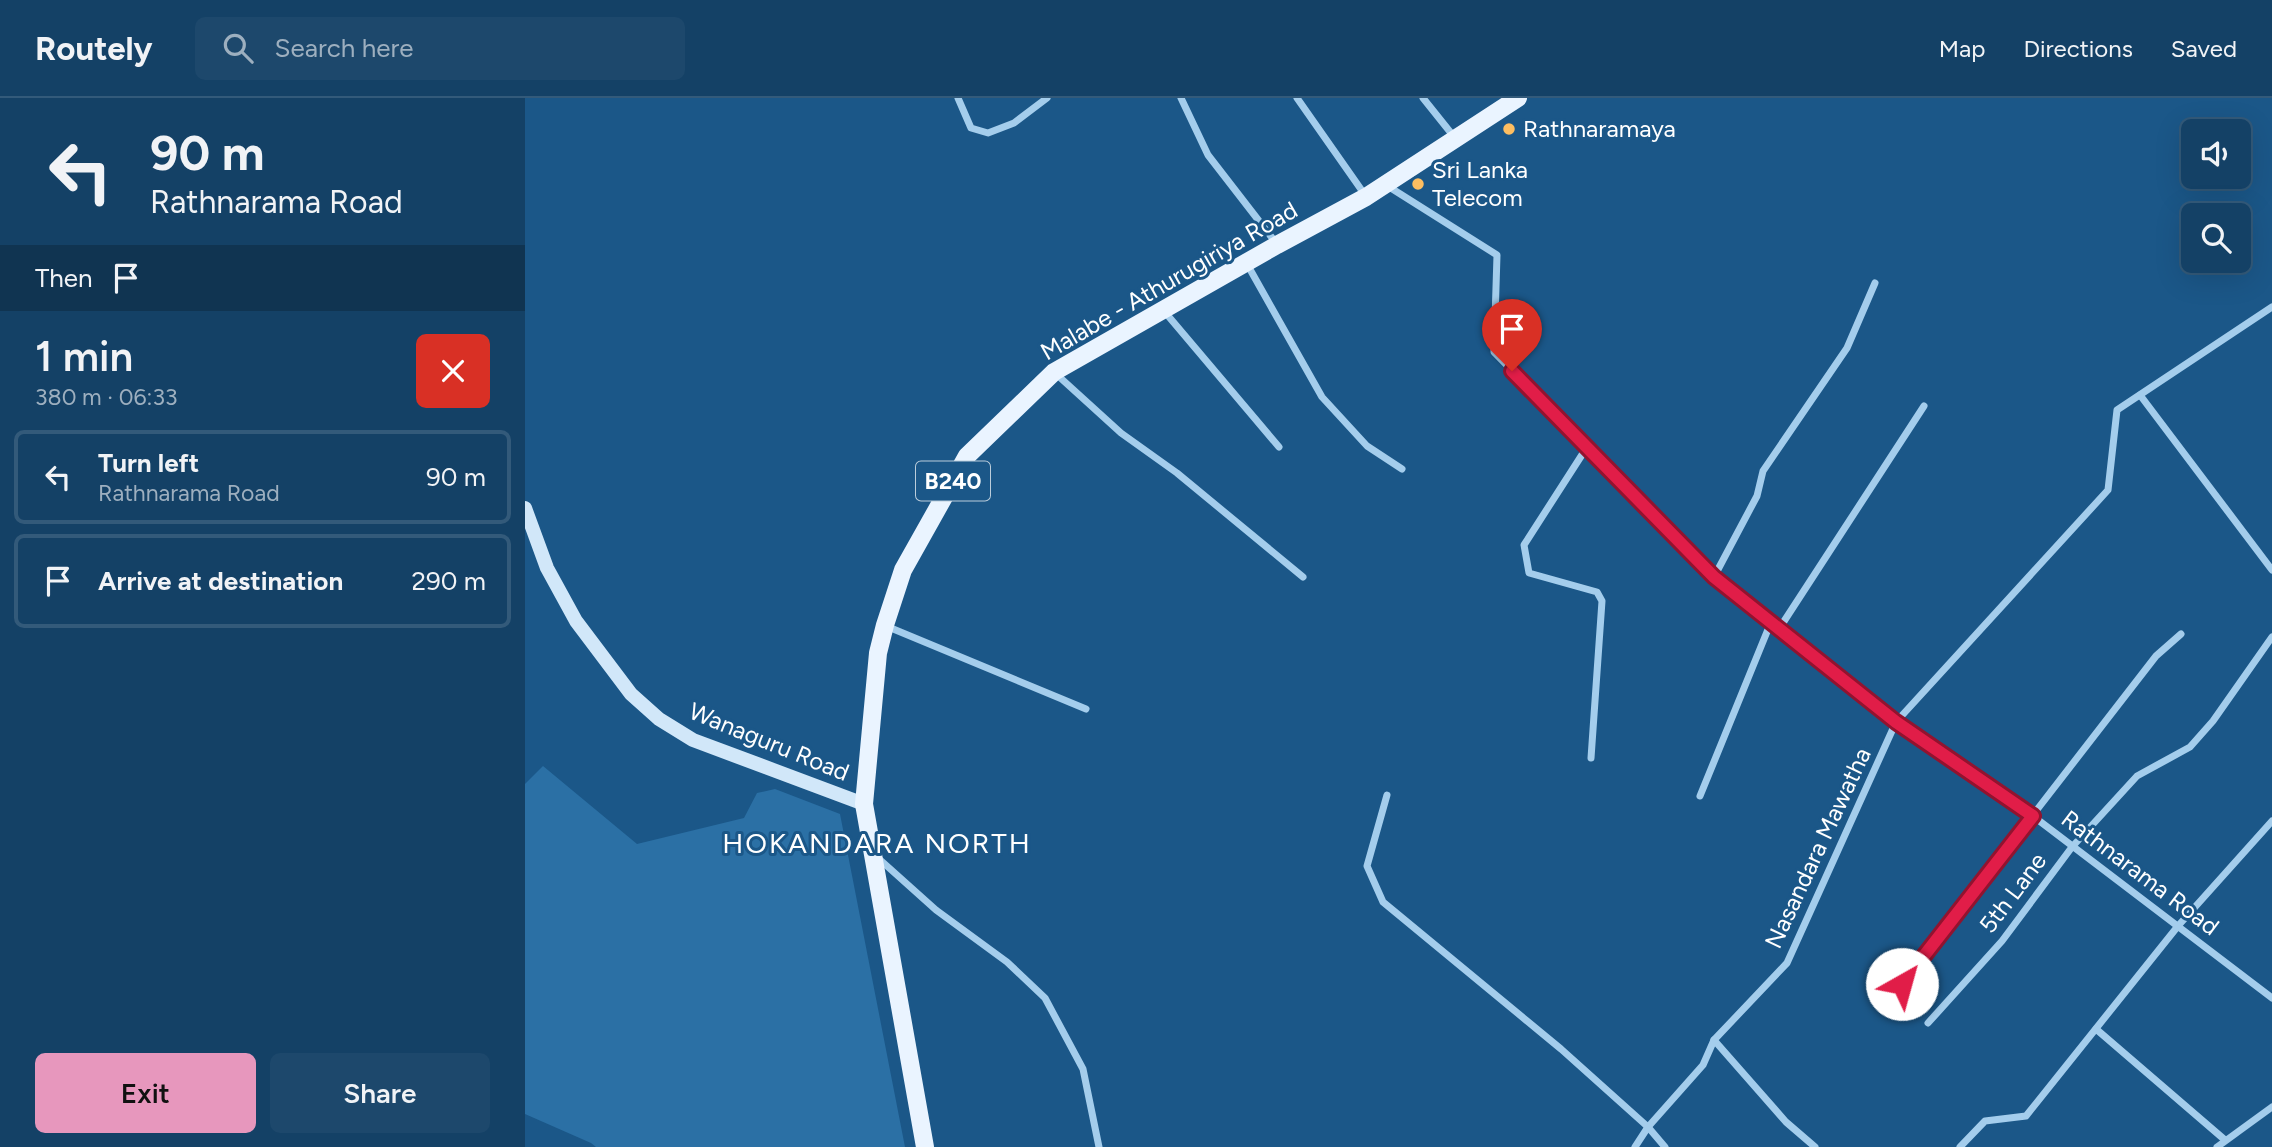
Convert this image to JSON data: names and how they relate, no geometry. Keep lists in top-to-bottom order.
{
  "streets": {
    "main road": ["Malabe - Athurugiriya Road", "B240"],
    "street": [
      "Wanaguru Road",
      "Nasandara Mawatha",
      "Rathnarama Road",
      "5th Lane"
    ]
  },
  "crossings": [
    ["Malabe - Athurugiriya Road", "Wanaguru Road"],
    ["Malabe - Athurugiriya Road", "Rathnarama Road"],
    ["Nasandara Mawatha", "Rathnarama Road"],
    ["Rathnarama Road", "5th Lane"]
  ],
  "districts": ["HOKANDARA NORTH"],
  "places": ["Rathnaramaya", "Sri Lanka Telecom"],
  "page": {
    "header": "Routely",
    "search": "Search here",
    "nav": ["Map", "Directions", "Saved"],
    "turn": ["90 m", "Rathnarama Road"],
    "then": "Then",
    "heading": ["1 min", "380 m · 06:33"],
    "list": [
      {
        "name": "Turn left",
        "note": "Rathnarama Road",
        "value": "90 m"
      },
      {
        "name": "Arrive at destination",
        "value": "290 m"
      }
    ],
    "buttons": ["Exit", "Share"]
  }
}
